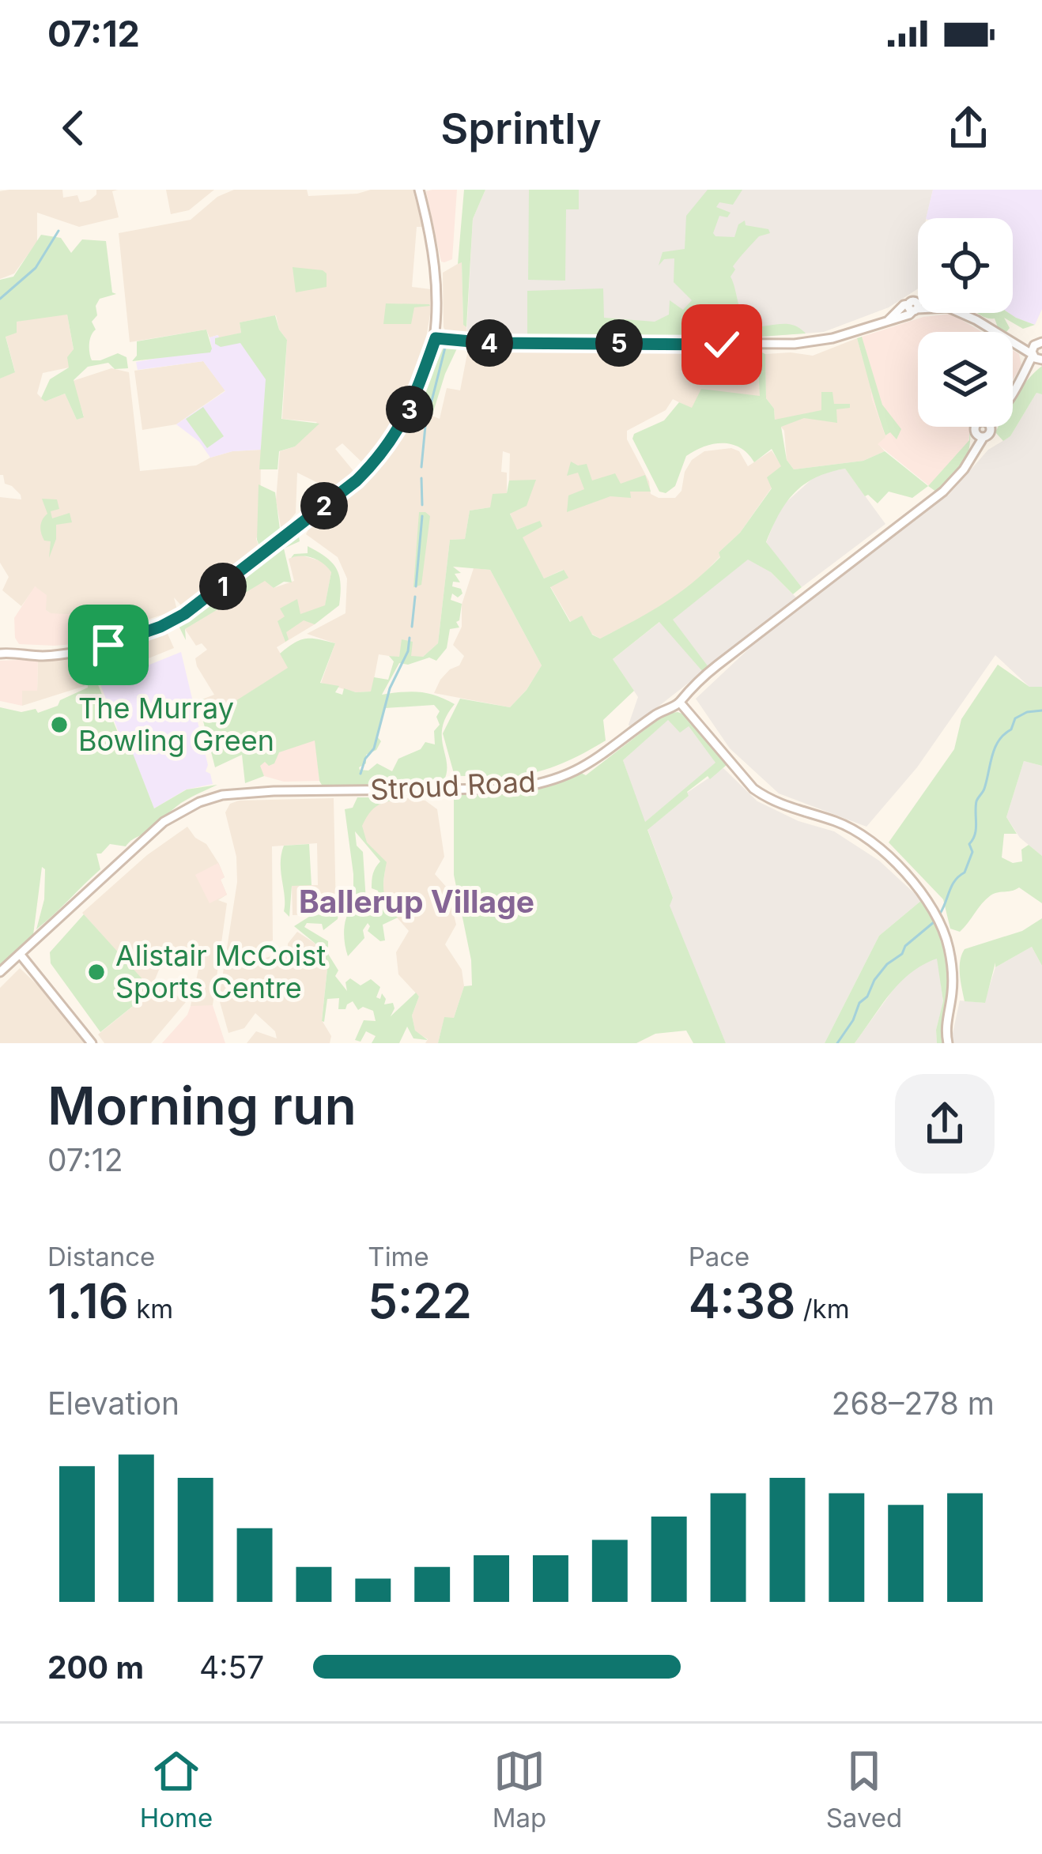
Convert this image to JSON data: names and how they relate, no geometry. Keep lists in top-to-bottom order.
{
  "streets": {
    "street": ["Stroud Road"]
  },
  "districts": ["Ballerup Village"],
  "places": ["The Murray Bowling Green", "Alistair McCoist Sports Centre"],
  "page": {
    "status": "07:12",
    "header": "Sprintly",
    "pins": [
      "4",
      "5",
      "3",
      "2",
      "1"
    ],
    "heading": ["Morning run", "07:12"],
    "stats": [
      ["Distance", "1.16 km"],
      ["Time", "5:22"],
      ["Pace", "4:38 /km"]
    ],
    "chart": ["Elevation", "268–278 m"],
    "list": [
      {
        "name": "200 m",
        "note": "4:57"
      }
    ],
    "tabs": ["Home", "Map", "Saved"]
  }
}
